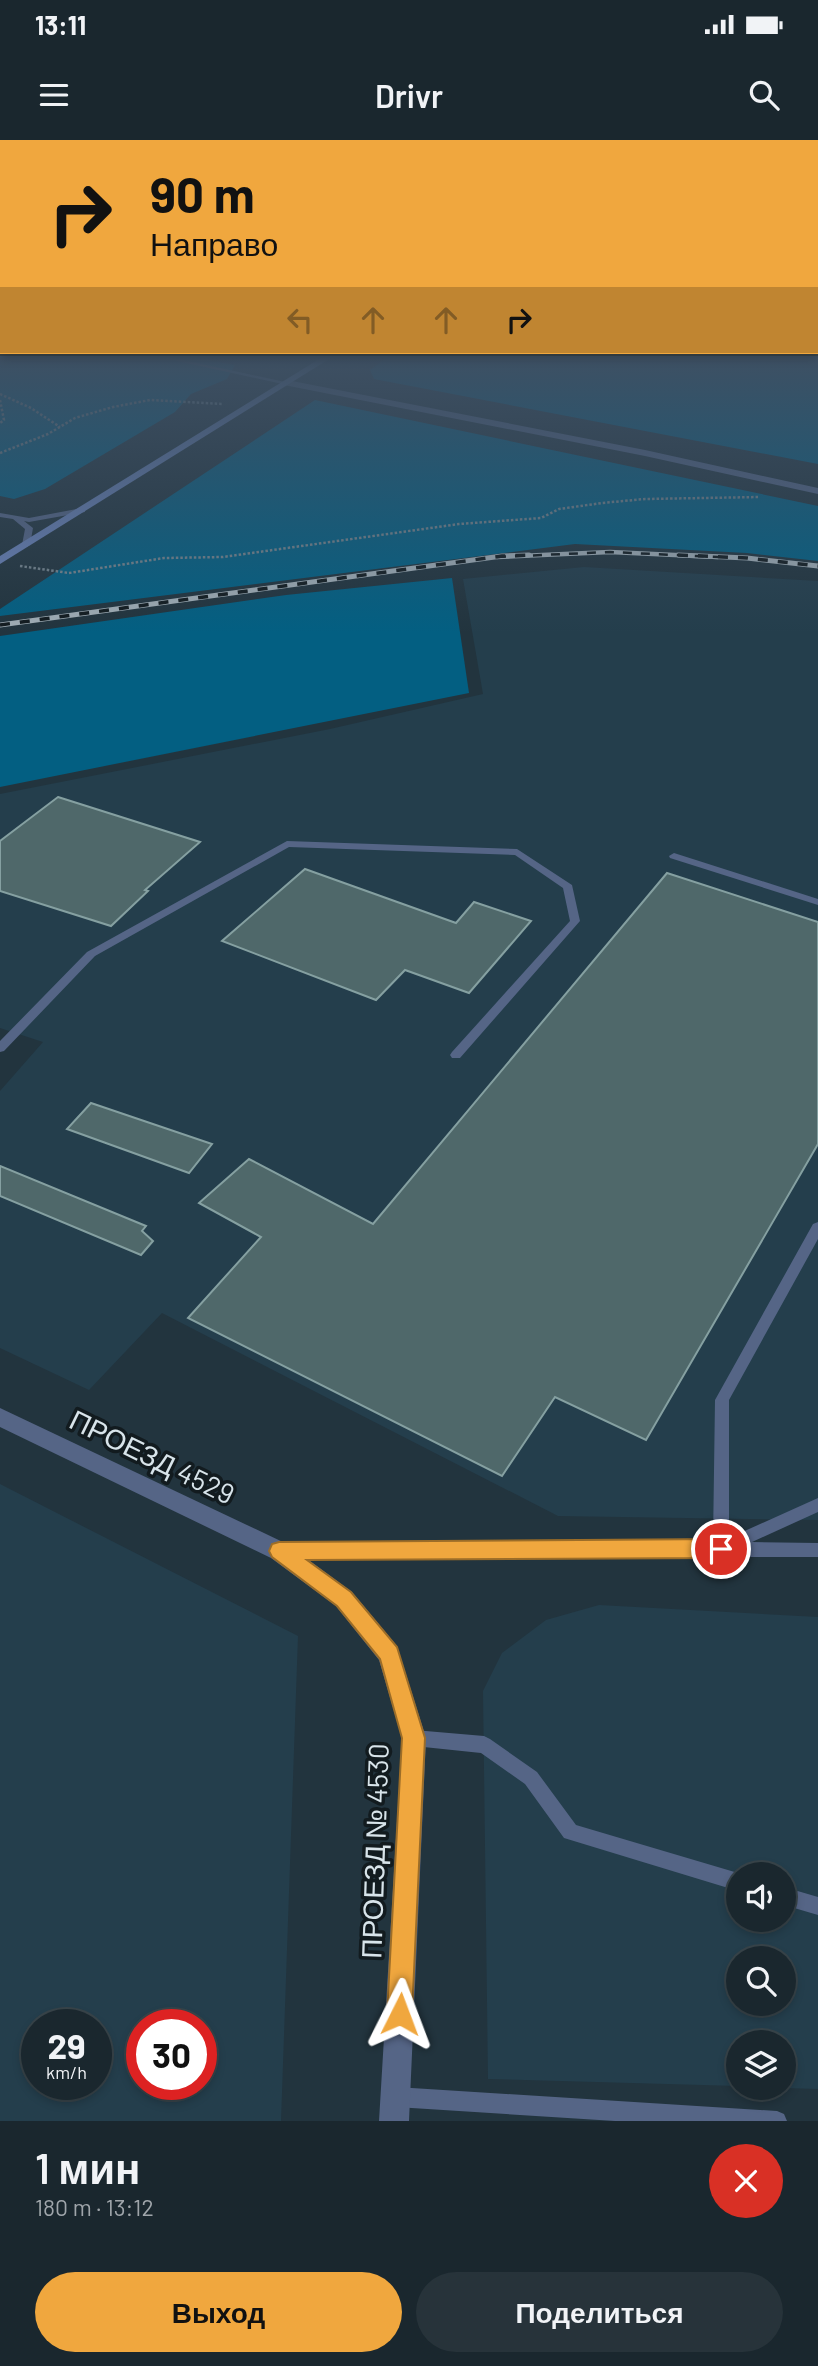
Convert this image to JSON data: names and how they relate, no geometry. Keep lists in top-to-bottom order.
{
  "streets": {
    "street": ["ПРОЕЗД 4529", "ПРОЕЗД № 4530"]
  },
  "crossings": [
    ["ПРОЕЗД 4529", "ПРОЕЗД № 4530"]
  ],
  "page": {
    "status": "13:11",
    "header": "Drivr",
    "turn": ["90 m", "Направо"],
    "speed": "29 km/h",
    "limit": "30",
    "heading": ["1 мин", "180 m · 13:12"],
    "buttons": ["Выход", "Поделиться"]
  }
}
